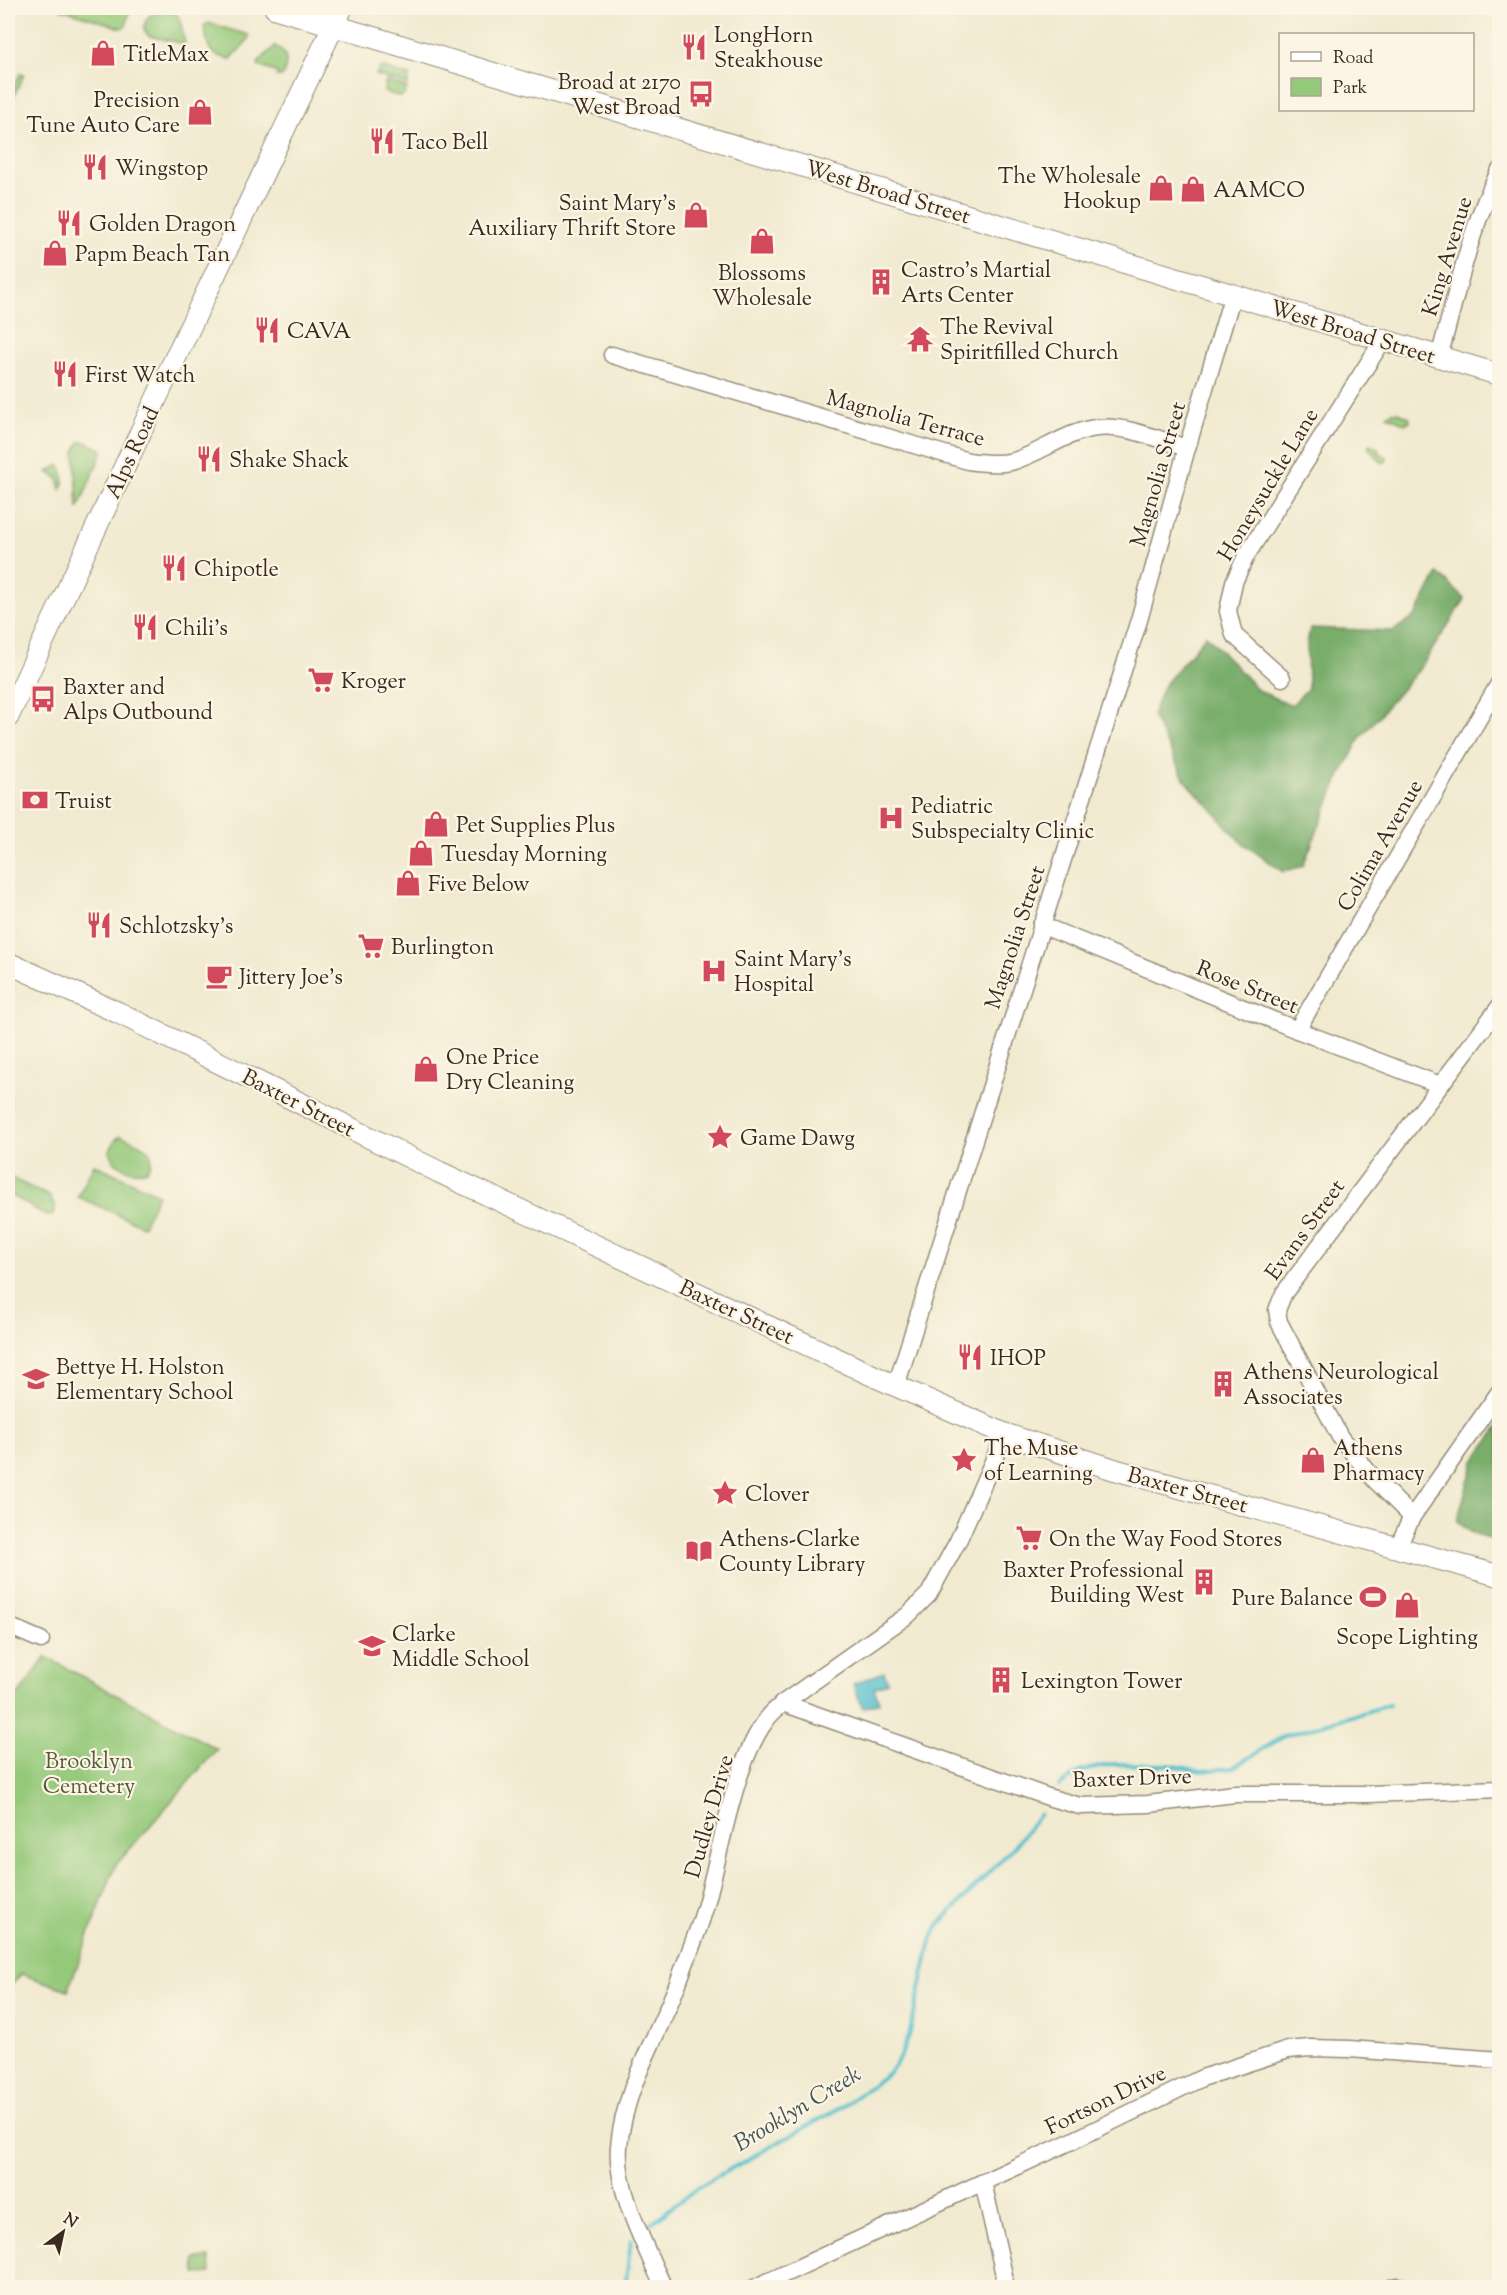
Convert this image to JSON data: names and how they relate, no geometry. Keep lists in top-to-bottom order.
{
  "streets": {
    "main road": ["West Broad Street", "Alps Road", "Baxter Street"],
    "street": [
      "King Avenue",
      "Magnolia Terrace",
      "Magnolia Street",
      "Honeysuckle Lane",
      "Colima Avenue",
      "Rose Street",
      "Evans Street",
      "Baxter Drive",
      "Dudley Drive",
      "Fortson Drive"
    ]
  },
  "crossings": [
    ["West Broad Street", "King Avenue"],
    ["West Broad Street", "Alps Road"],
    ["West Broad Street", "Magnolia Street"],
    ["West Broad Street", "Honeysuckle Lane"],
    ["Magnolia Terrace", "Magnolia Street"],
    ["Magnolia Street", "Rose Street"],
    ["Magnolia Street", "Baxter Street"],
    ["Colima Avenue", "Rose Street"],
    ["Rose Street", "Evans Street"],
    ["Baxter Street", "Dudley Drive"],
    ["Baxter Drive", "Dudley Drive"]
  ],
  "water": ["Brooklyn Creek"],
  "parks": ["Brooklyn Cemetery"],
  "places": {
    "restaurant": [
      "LongHorn Steakhouse",
      "Taco Bell",
      "Wingstop",
      "Golden Dragon",
      "CAVA",
      "First Watch",
      "Shake Shack",
      "Chipotle",
      "Chili's",
      "Schlotzsky's",
      "IHOP"
    ],
    "shop": [
      "TitleMax",
      "Precision Tune Auto Care",
      "The Wholesale Hookup",
      "AAMCO",
      "Saint Mary's Auxiliary Thrift Store",
      "Blossoms Wholesale",
      "Papm Beach Tan",
      "Pet Supplies Plus",
      "Tuesday Morning",
      "Five Below",
      "One Price Dry Cleaning",
      "Athens Pharmacy",
      "Scope Lighting"
    ],
    "bus stop": ["Broad at 2170 West Broad", "Baxter and Alps Outbound"],
    "building": [
      "Castro's Martial Arts Center",
      "Athens Neurological Associates",
      "Baxter Professional Building West",
      "Lexington Tower"
    ],
    "temple": ["The Revival Spiritfilled Church"],
    "supermarket": ["Kroger", "Burlington", "On the Way Food Stores"],
    "bank": ["Truist"],
    "hospital": ["Pediatric Subspecialty Clinic", "Saint Mary's Hospital"],
    "cafe": ["Jittery Joe's"],
    "place": ["Game Dawg", "The Muse of Learning", "Clover"],
    "school or university": ["Bettye H. Holston Elementary School", "Clarke Middle School"],
    "library": ["Athens-Clarke County Library"],
    "sports": ["Pure Balance"]
  },
  "legend": ["Road", "Park"],
  "north": "top right"
}
